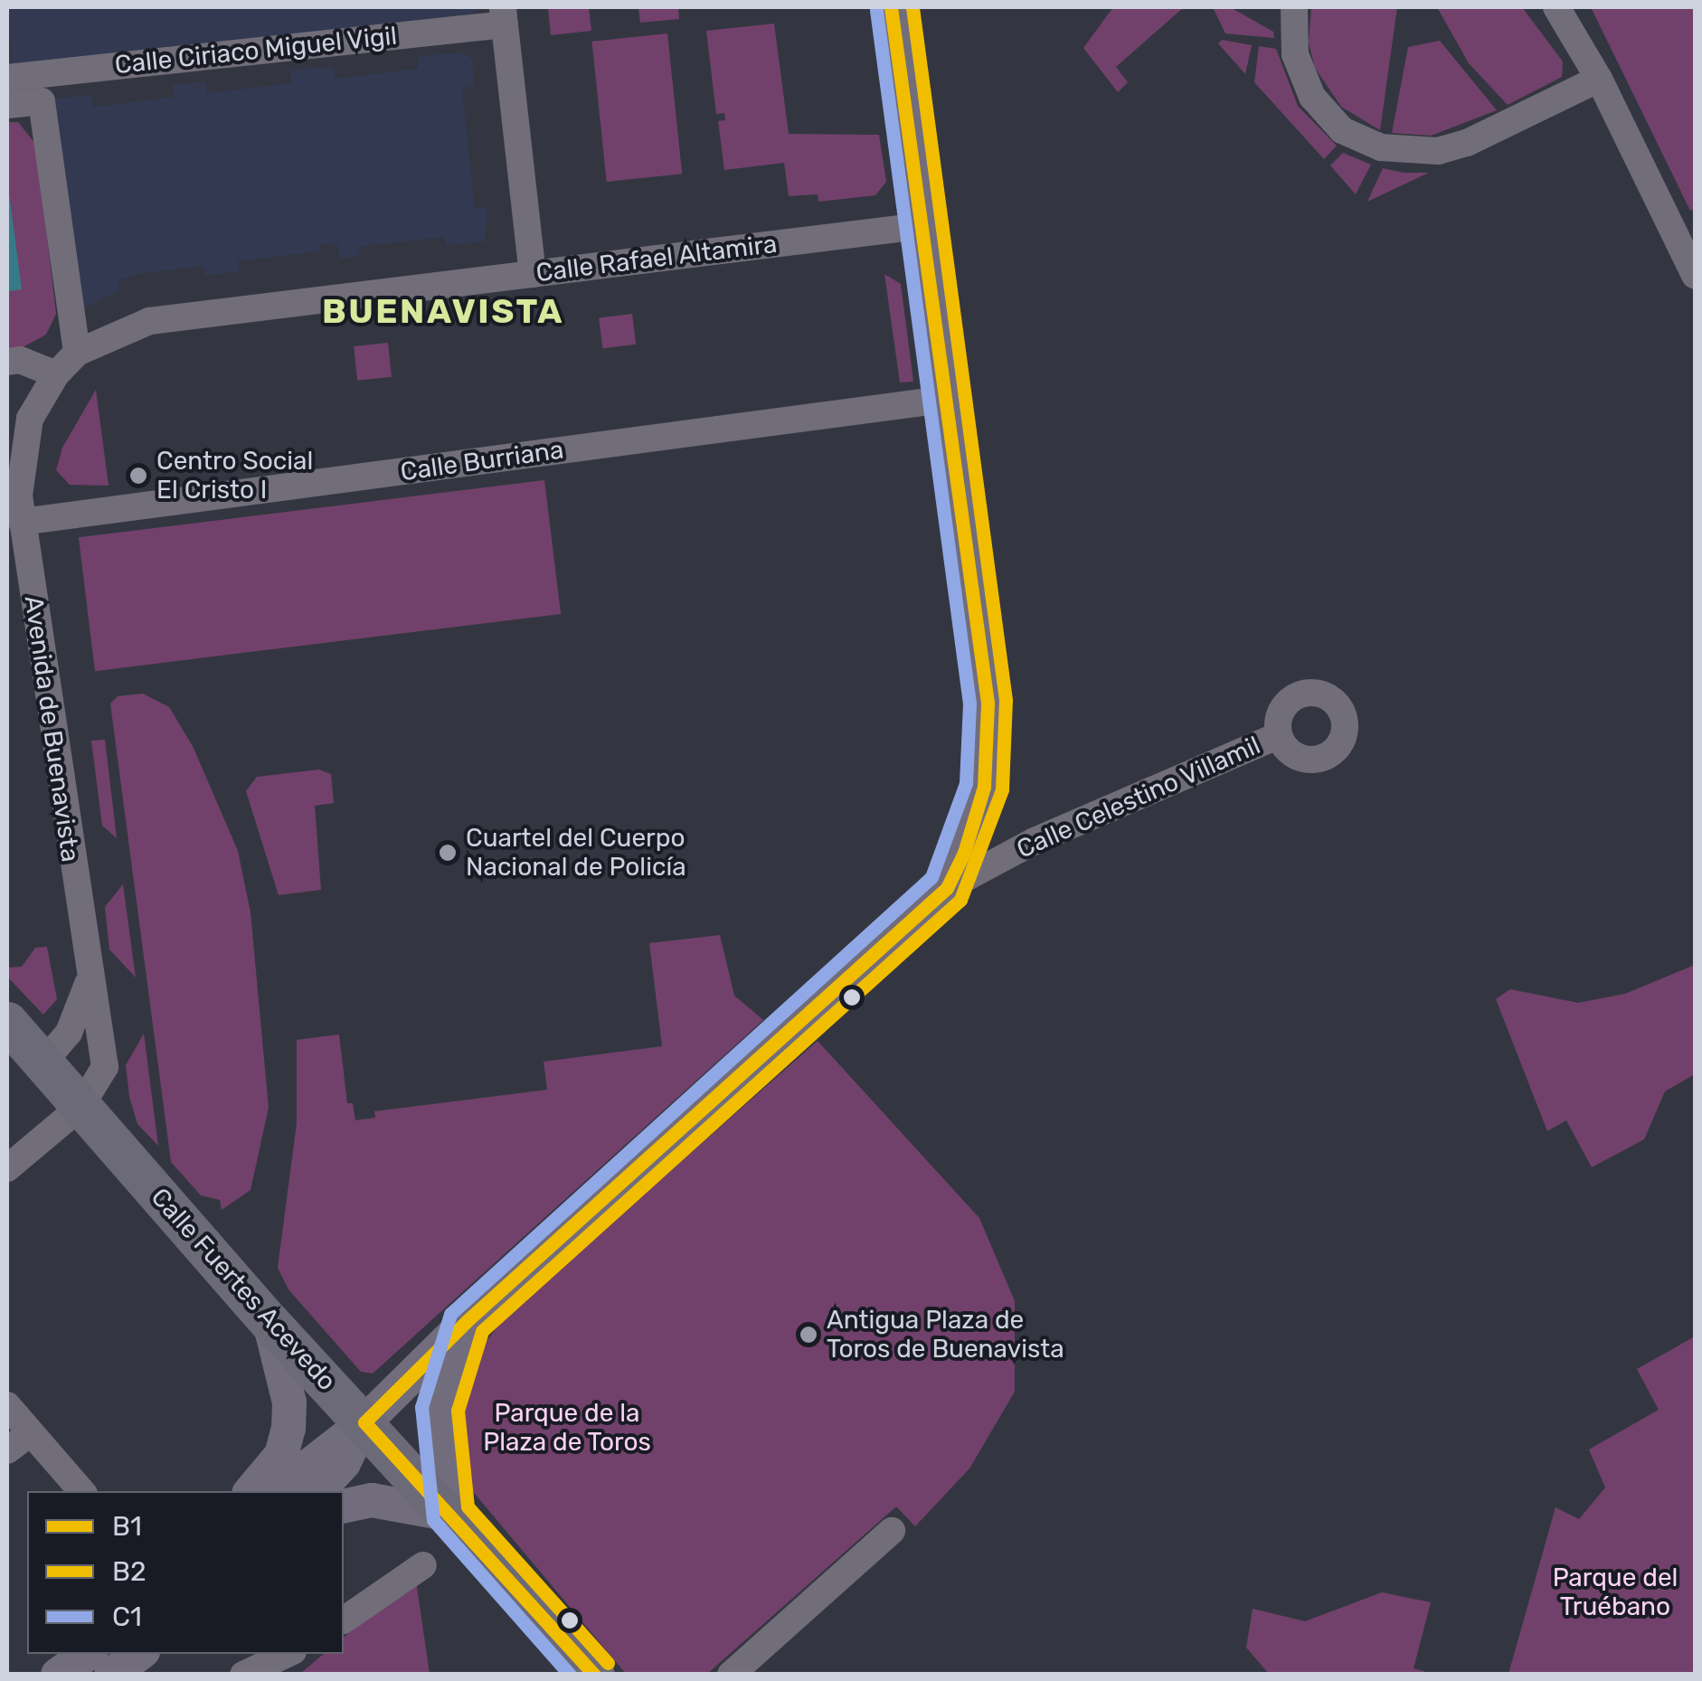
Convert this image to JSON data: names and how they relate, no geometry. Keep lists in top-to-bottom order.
{
  "streets": {
    "highway": ["Calle Fuertes Acevedo"],
    "main road": ["Calle Celestino Villamil"],
    "street": [
      "Calle Ciriaco Miguel Vigil",
      "Calle Rafael Altamira",
      "Calle Burriana",
      "Avenida de Buenavista"
    ]
  },
  "crossings": [
    ["Calle Rafael Altamira", "Avenida de Buenavista"],
    ["Calle Burriana", "Avenida de Buenavista"],
    ["Avenida de Buenavista", "Calle Fuertes Acevedo"],
    ["Calle Celestino Villamil", "Calle Fuertes Acevedo"]
  ],
  "districts": ["BUENAVISTA"],
  "parks": ["Parque de la Plaza de Toros", "Parque del Truébano"],
  "places": ["Centro Social El Cristo I", "Cuartel del Cuerpo Nacional de Policía", "Antigua Plaza de Toros de Buenavista"],
  "lines": ["transit line B1", "transit line B2", "transit line C1"],
  "legend": ["B1", "B2", "C1"]
}
